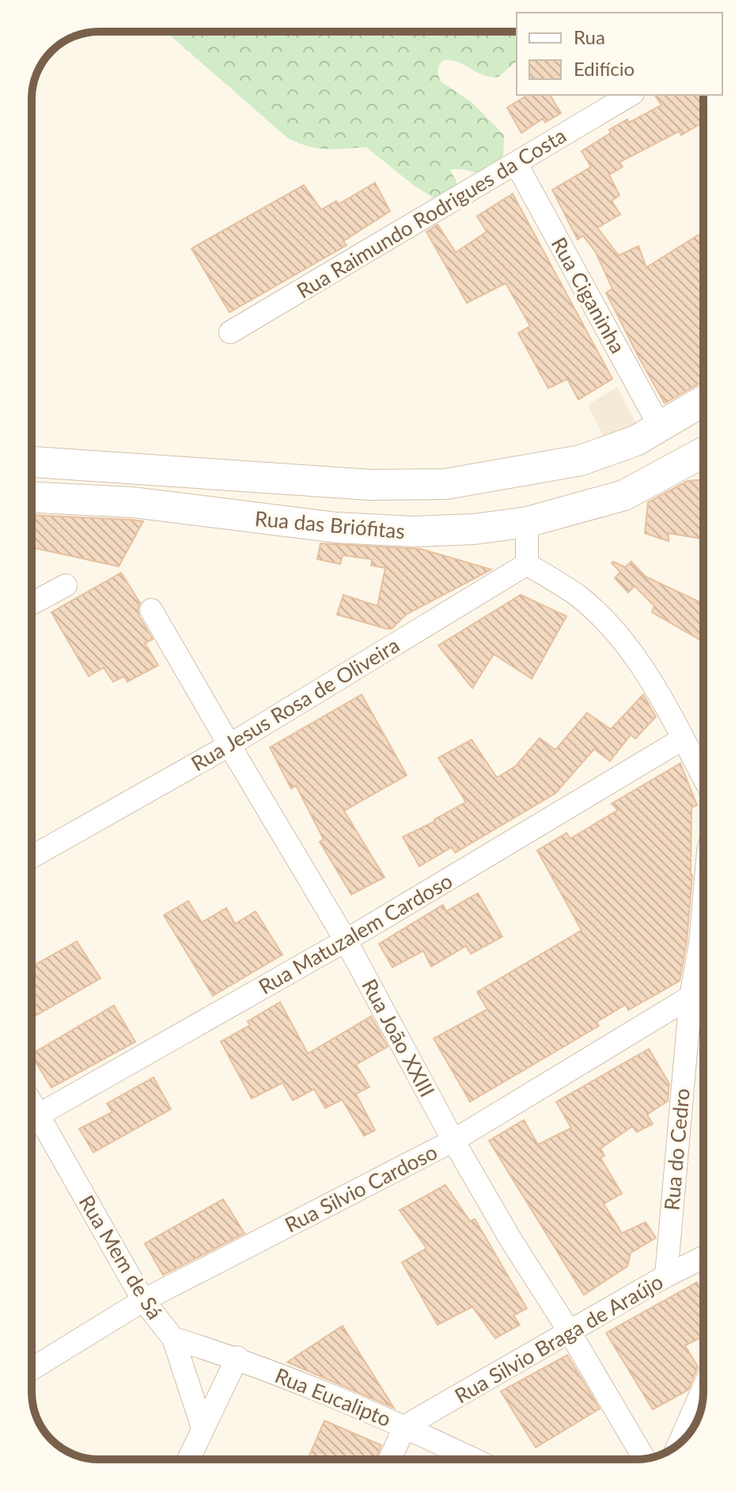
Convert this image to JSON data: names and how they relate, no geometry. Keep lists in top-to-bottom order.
{
  "streets": {
    "street": [
      "Rua Raimundo Rodrigues da Costa",
      "Rua Ciganinha",
      "Rua das Briófitas",
      "Rua Jesus Rosa de Oliveira",
      "Rua Matuzalem Cardoso",
      "Rua João XXIII",
      "Rua do Cedro",
      "Rua Silvio Cardoso",
      "Rua Mem de Sá",
      "Rua Silvio Braga de Araújo",
      "Rua Eucalipto"
    ]
  },
  "crossings": [
    ["Rua Raimundo Rodrigues da Costa", "Rua Ciganinha"],
    ["Rua Ciganinha", "Rua das Briófitas"],
    ["Rua Jesus Rosa de Oliveira", "Rua João XXIII"],
    ["Rua Matuzalem Cardoso", "Rua João XXIII"],
    ["Rua Matuzalem Cardoso", "Rua Mem de Sá"],
    ["Rua João XXIII", "Rua Silvio Cardoso"],
    ["Rua João XXIII", "Rua Silvio Braga de Araújo"],
    ["Rua do Cedro", "Rua Silvio Cardoso"],
    ["Rua do Cedro", "Rua Silvio Braga de Araújo"],
    ["Rua Silvio Cardoso", "Rua Mem de Sá"],
    ["Rua Mem de Sá", "Rua Eucalipto"],
    ["Rua Silvio Braga de Araújo", "Rua Eucalipto"]
  ],
  "legend": ["Rua", "Edifício"]
}
